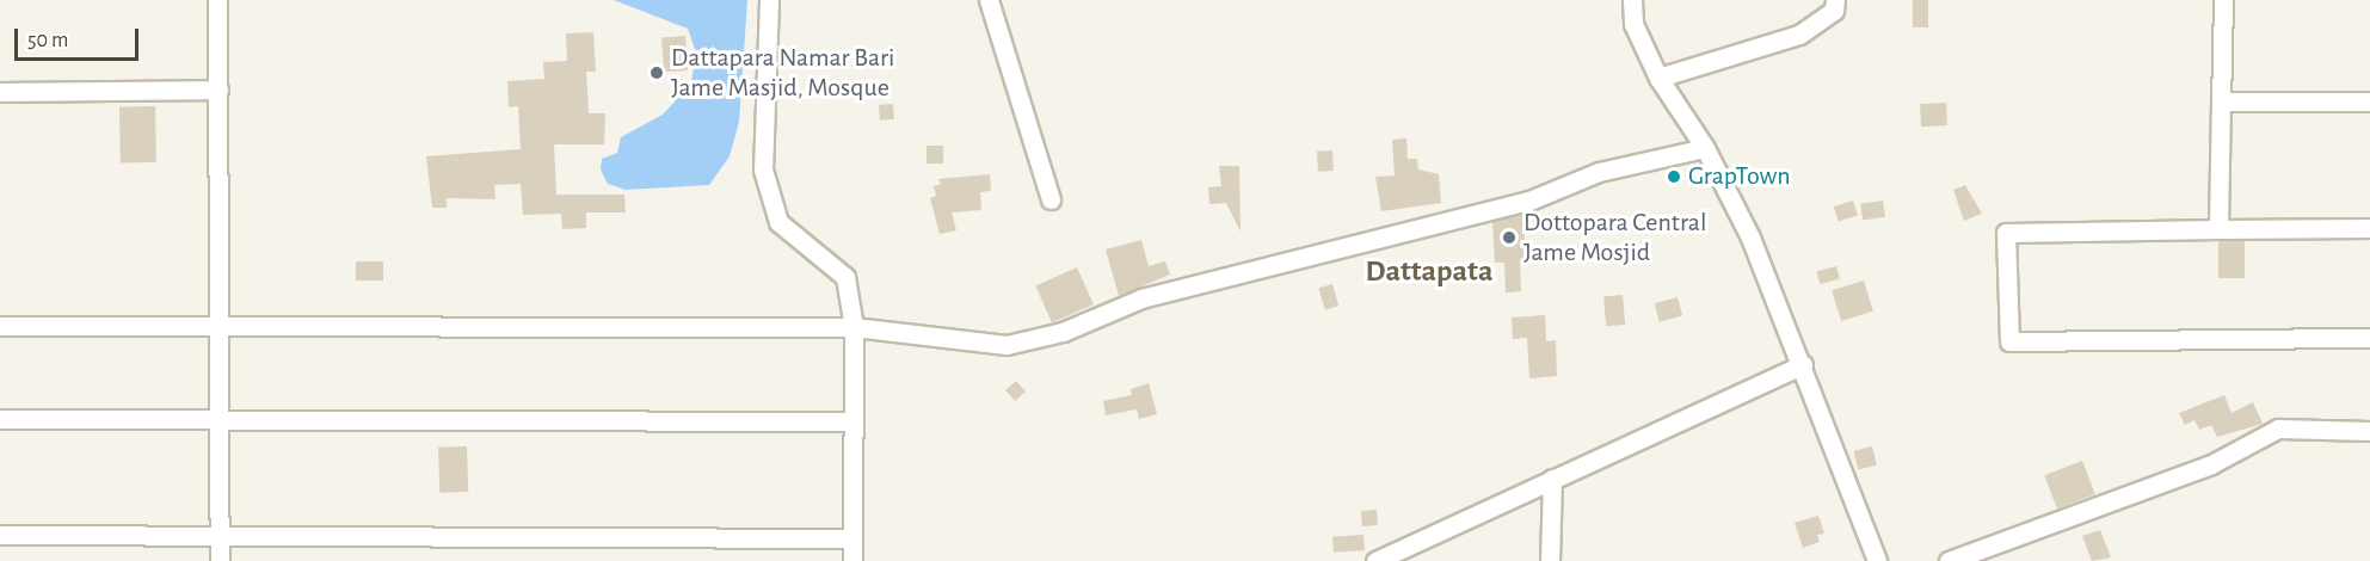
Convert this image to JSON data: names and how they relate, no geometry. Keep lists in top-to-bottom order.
{
  "districts": ["Dattapata"],
  "places": ["Dattapara Namar Bari Jame Masjid, Mosque", "GrapTown", "Dottopara Central Jame Mosjid"],
  "scale_bar": "50 m"
}
